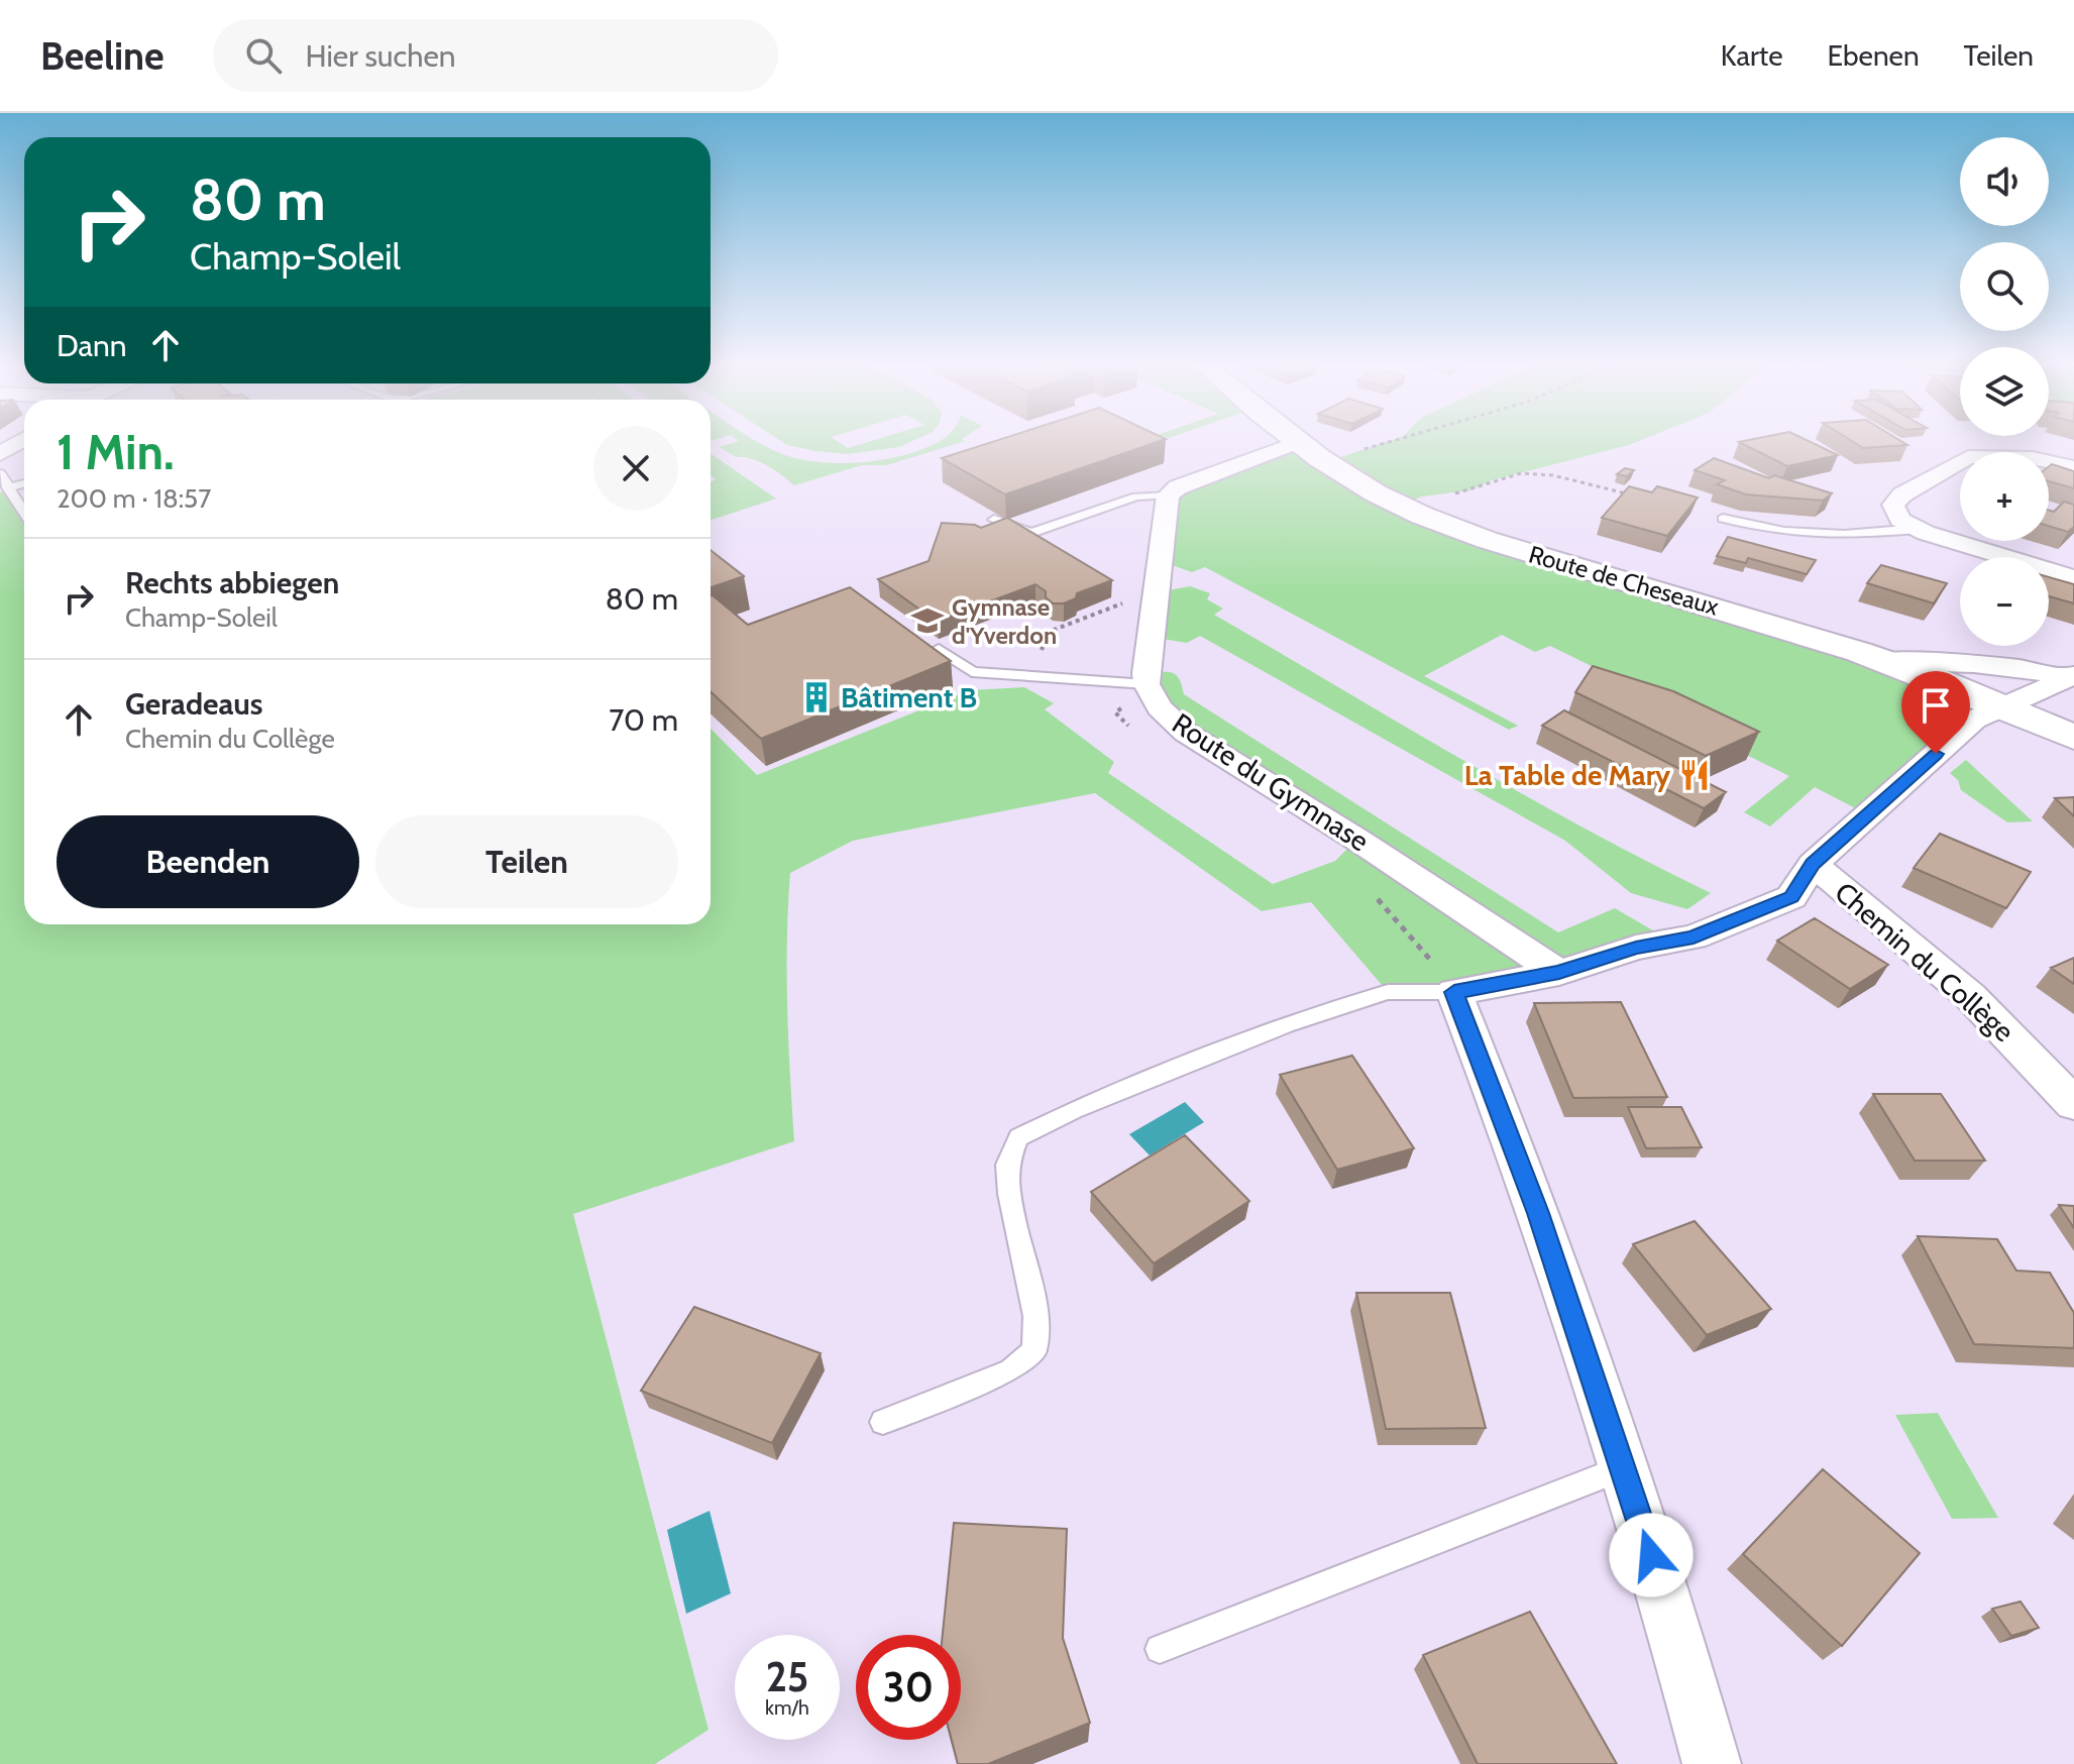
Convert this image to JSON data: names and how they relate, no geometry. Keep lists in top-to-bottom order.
{
  "streets": {
    "street": ["Route de Cheseaux", "Route du Gymnase", "Chemin du Collège"]
  },
  "crossings": [
    ["Route de Cheseaux", "Chemin du Collège"]
  ],
  "places": {
    "school or university": ["Gymnase d'Yverdon"],
    "building": ["Bâtiment B"],
    "restaurant": ["La Table de Mary"]
  },
  "page": {
    "header": "Beeline",
    "search": "Hier suchen",
    "nav": ["Karte", "Ebenen", "Teilen"],
    "map_buttons": ["+", "−"],
    "turn": ["80 m", "Champ-Soleil"],
    "then": "Dann",
    "heading": ["1 Min.", "200 m · 18:57"],
    "list": [
      {
        "name": "Rechts abbiegen",
        "note": "Champ-Soleil",
        "value": "80 m"
      },
      {
        "name": "Geradeaus",
        "note": "Chemin du Collège",
        "value": "70 m"
      }
    ],
    "buttons": ["Beenden", "Teilen"],
    "speed": "25 km/h",
    "limit": "30"
  }
}
